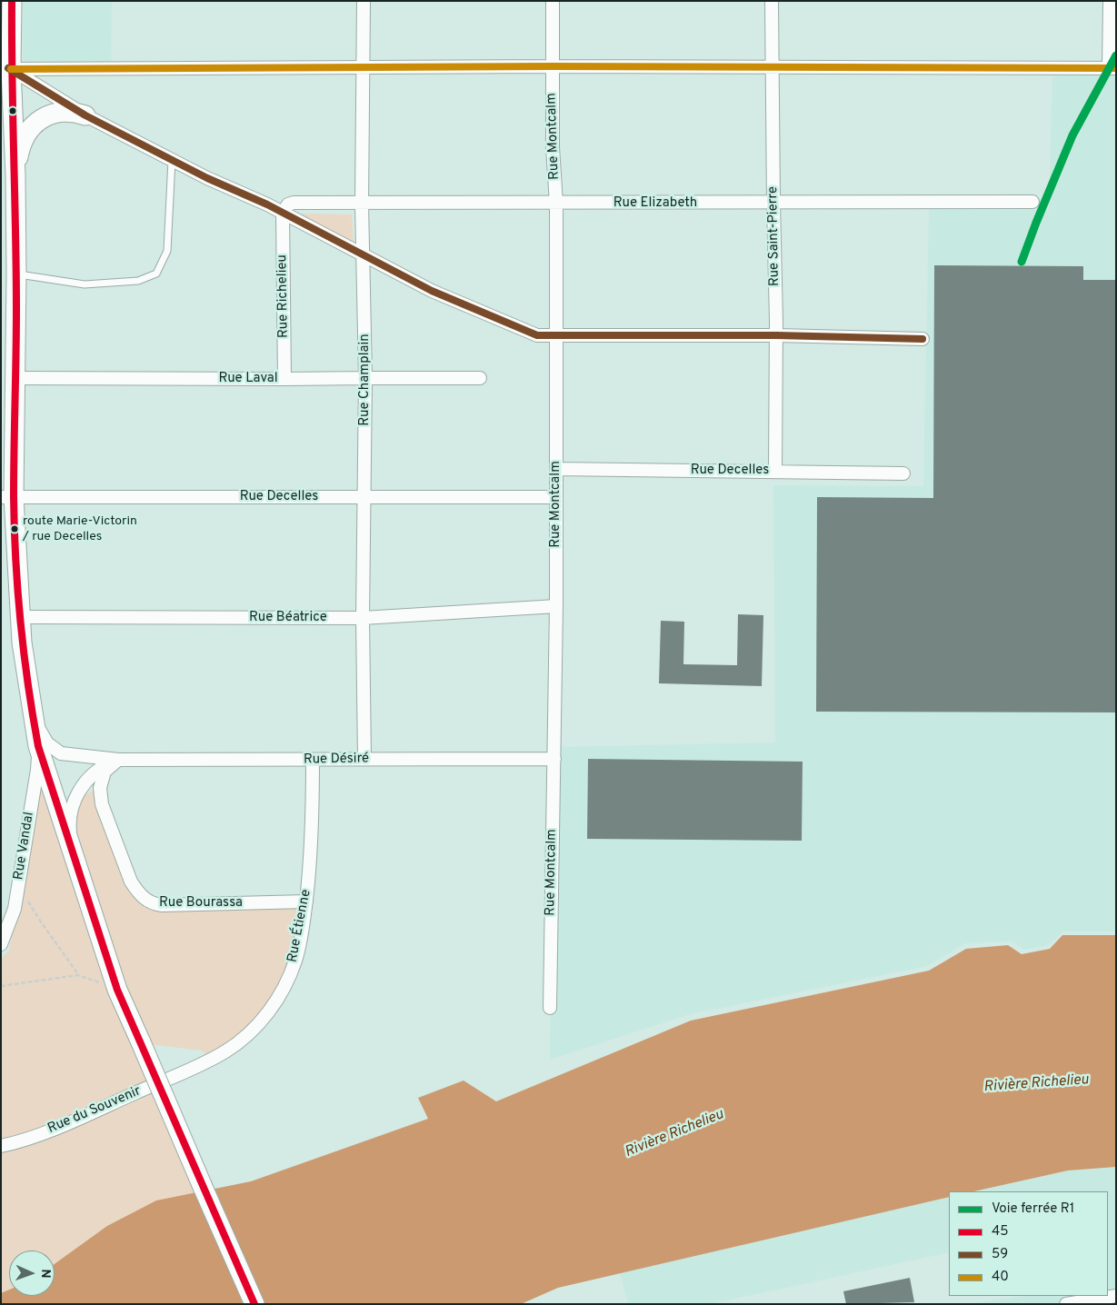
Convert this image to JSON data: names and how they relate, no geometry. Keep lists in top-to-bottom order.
{
  "streets": {
    "street": [
      "Rue Montcalm",
      "Rue Elizabeth",
      "Rue Saint-Pierre",
      "Rue Richelieu",
      "Rue Laval",
      "Rue Champlain",
      "Rue Decelles",
      "Rue Béatrice",
      "Rue Désiré",
      "Rue Vandal",
      "Rue Bourassa",
      "Rue Étienne",
      "Rue du Souvenir"
    ]
  },
  "crossings": [
    ["Rue Montcalm", "Rue Elizabeth"],
    ["Rue Montcalm", "Rue Decelles"],
    ["Rue Montcalm", "Rue Béatrice"],
    ["Rue Montcalm", "Rue Désiré"],
    ["Rue Elizabeth", "Rue Saint-Pierre"],
    ["Rue Elizabeth", "Rue Richelieu"],
    ["Rue Elizabeth", "Rue Champlain"],
    ["Rue Saint-Pierre", "Rue Decelles"],
    ["Rue Richelieu", "Rue Laval"],
    ["Rue Laval", "Rue Champlain"],
    ["Rue Champlain", "Rue Decelles"],
    ["Rue Champlain", "Rue Béatrice"],
    ["Rue Champlain", "Rue Désiré"],
    ["Rue Désiré", "Rue Bourassa"],
    ["Rue Désiré", "Rue Étienne"],
    ["Rue Bourassa", "Rue Étienne"],
    ["Rue Étienne", "Rue du Souvenir"]
  ],
  "water": ["Rivière Richelieu"],
  "places": ["route Marie-Victorin / rue Decelles"],
  "lines": [
    "transit line 45",
    "rail line R1",
    "transit line 40",
    "transit line 59"
  ],
  "legend": [
    "Voie ferrée R1",
    "45",
    "59",
    "40"
  ],
  "north": "right"
}
